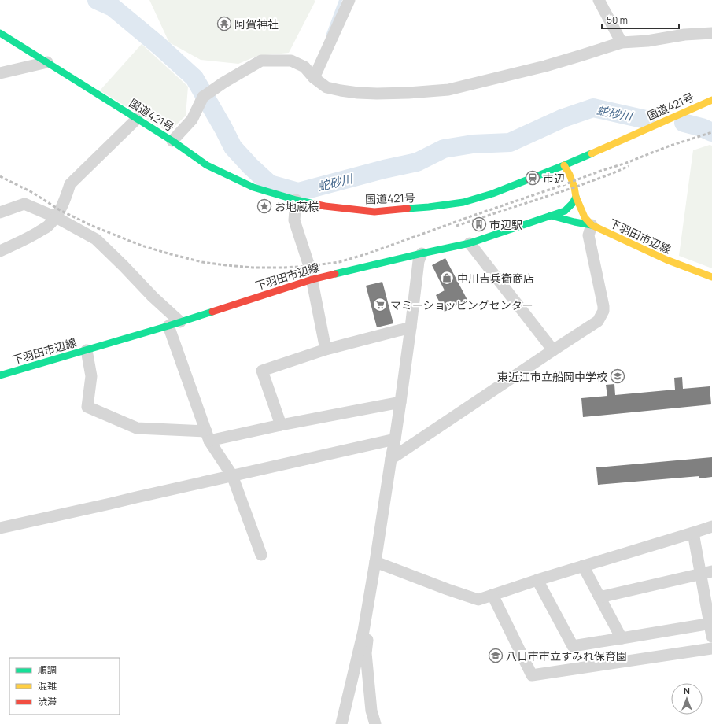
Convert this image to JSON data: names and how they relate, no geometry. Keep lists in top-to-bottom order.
{
  "streets": {
    "main road": ["国道421号", "下羽田市辺線"]
  },
  "crossings": [
    ["国道421号", "下羽田市辺線"]
  ],
  "water": ["蛇砂川"],
  "places": {
    "temple": ["阿賀神社"],
    "station": ["市辺"],
    "place": ["お地蔵様"],
    "building": ["市辺駅"],
    "shop": ["中川吉兵衛商店"],
    "supermarket": ["マミーショッピングセンター"],
    "school or university": ["東近江市立船岡中学校", "八日市市立すみれ保育園"]
  },
  "legend": ["順調", "混雑", "渋滞"],
  "scale_bar": "50 m",
  "north": "top"
}
